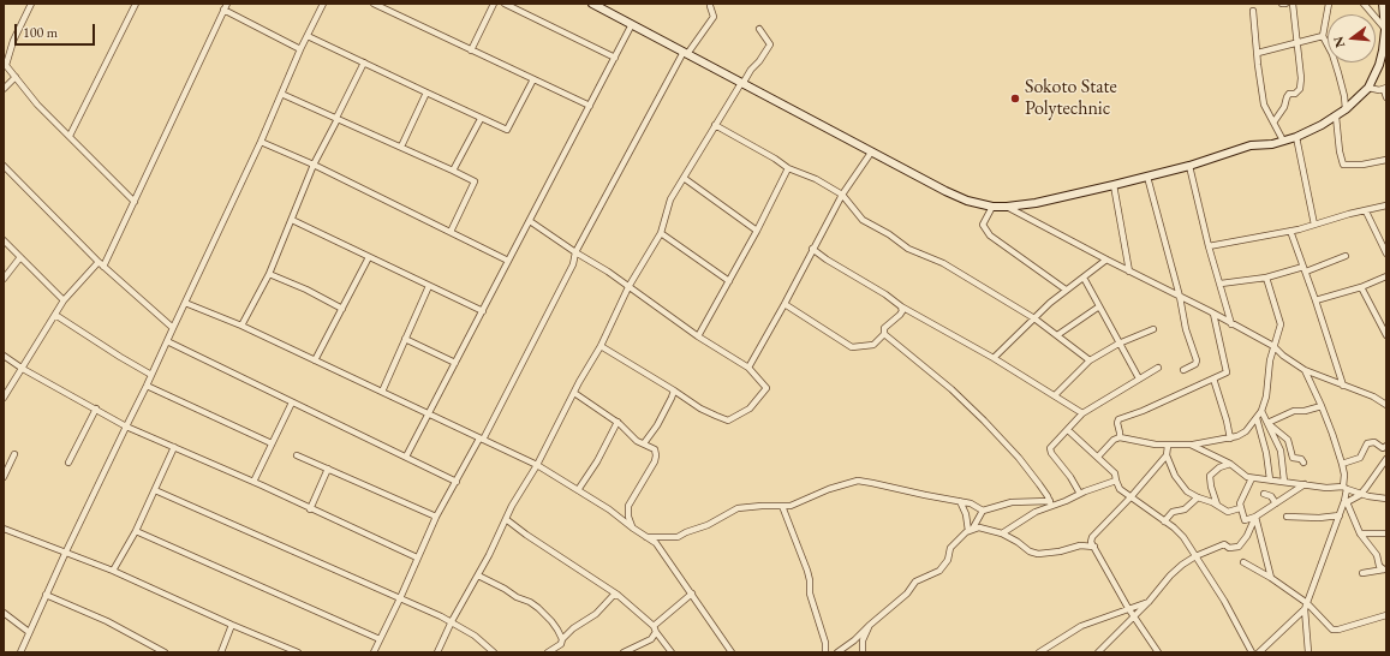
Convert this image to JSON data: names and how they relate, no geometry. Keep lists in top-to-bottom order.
{
  "places": ["Sokoto State Polytechnic"],
  "scale_bar": "100 m",
  "north": "left"
}
